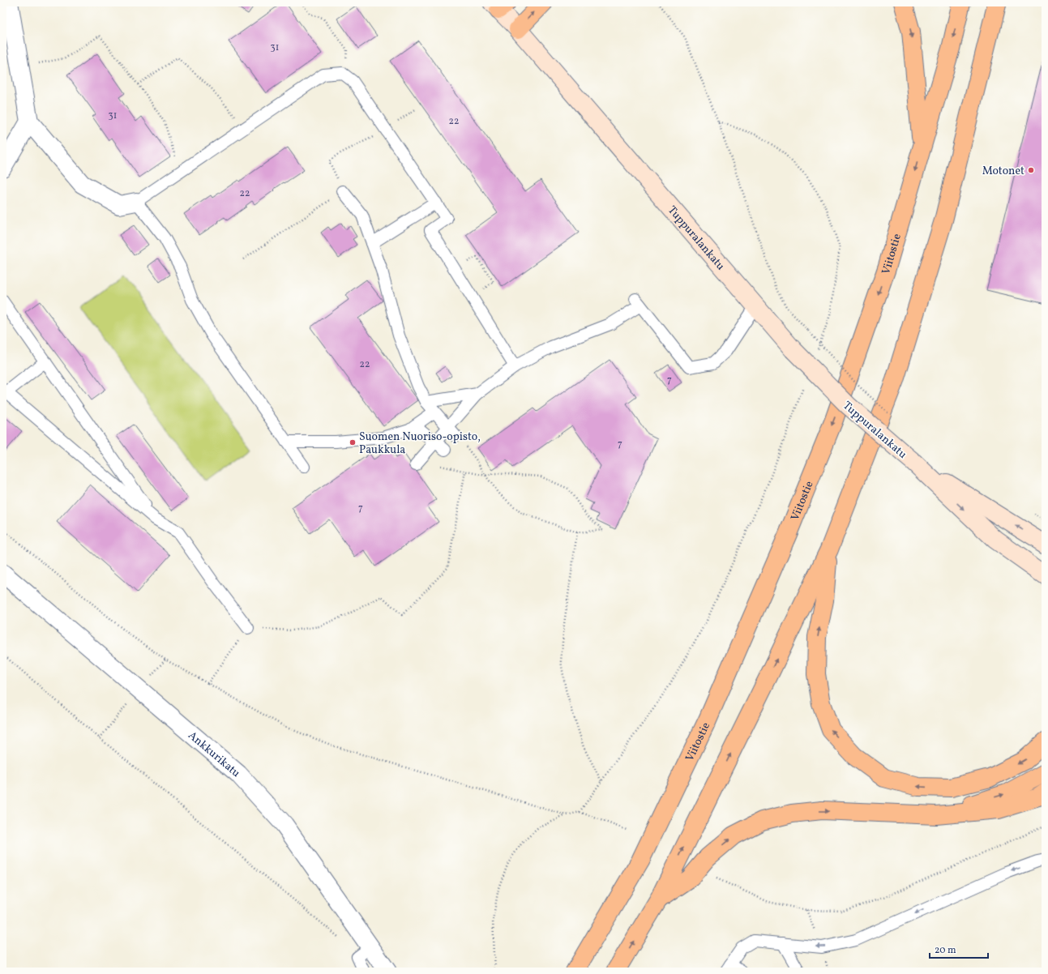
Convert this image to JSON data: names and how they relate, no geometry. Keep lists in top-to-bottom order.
{
  "streets": {
    "highway": ["Viitostie"],
    "street": ["Tuppuralankatu", "Ankkurikatu"]
  },
  "places": ["Motonet", "Suomen Nuoriso-opisto, Paukkula"],
  "house_numbers": [
    "31",
    "31",
    "22",
    "22",
    "22",
    "7",
    "7",
    "7"
  ],
  "scale_bar": "20 m"
}
